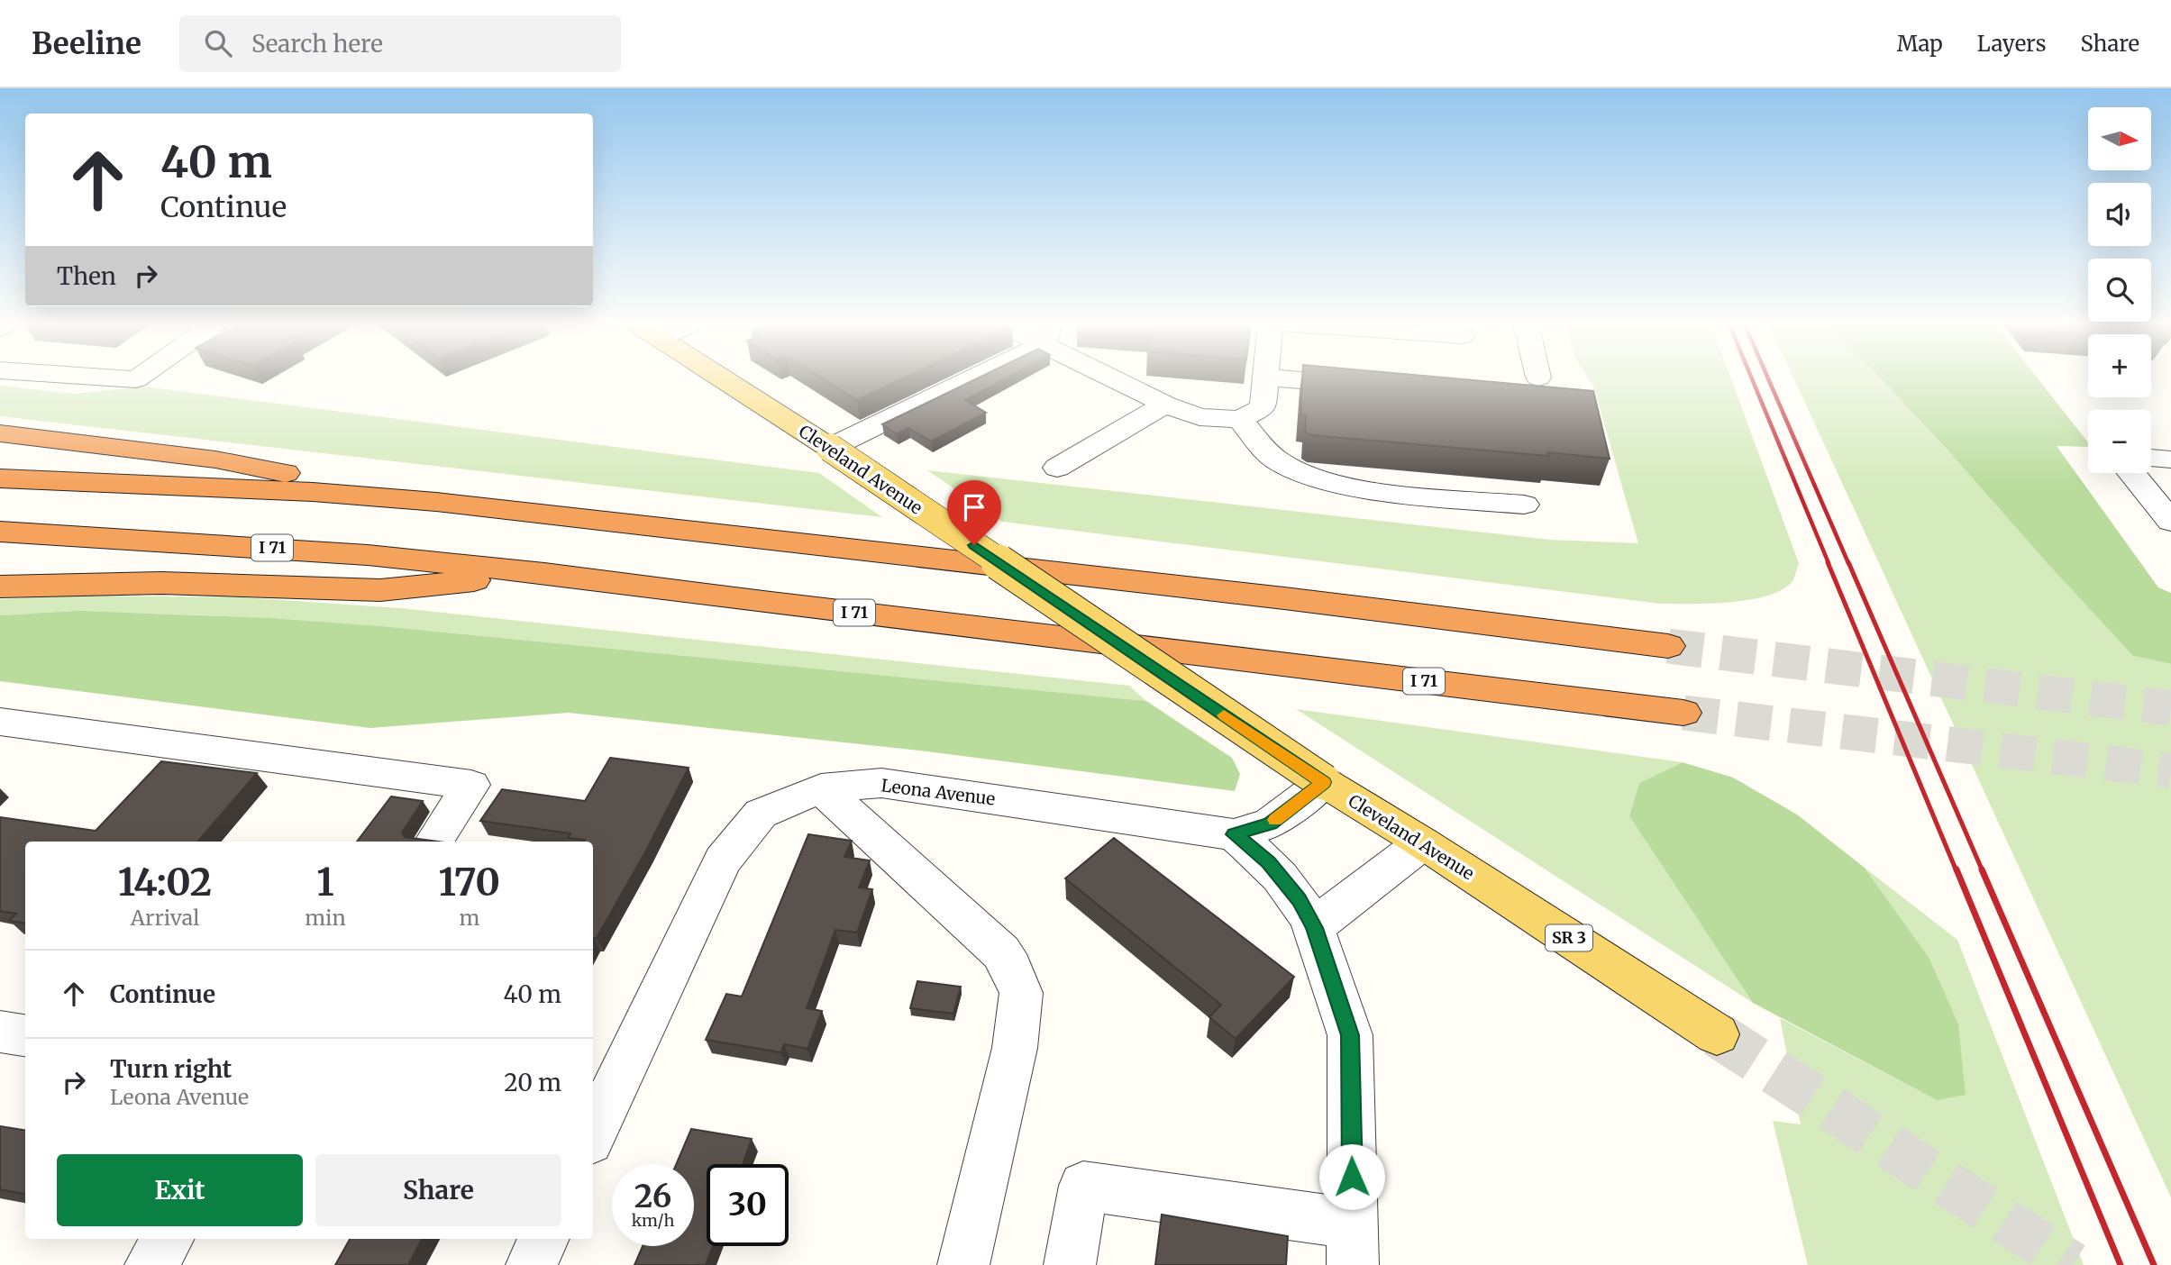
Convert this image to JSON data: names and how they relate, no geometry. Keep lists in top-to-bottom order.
{
  "streets": {
    "highway": ["I 71"],
    "main road": ["Cleveland Avenue", "SR 3"],
    "street": ["Leona Avenue"]
  },
  "crossings": [
    ["Cleveland Avenue", "Leona Avenue"]
  ],
  "north": "right",
  "page": {
    "header": "Beeline",
    "search": "Search here",
    "nav": ["Map", "Layers", "Share"],
    "map_buttons": ["+", "−"],
    "turn": ["40 m", "Continue"],
    "then": "Then",
    "eta": [
      "14:02",
      "Arrival",
      "1",
      "min",
      "170",
      "m"
    ],
    "list": [
      {
        "name": "Continue",
        "value": "40 m"
      },
      {
        "name": "Turn right",
        "note": "Leona Avenue",
        "value": "20 m"
      }
    ],
    "buttons": ["Exit", "Share"],
    "speed": "26 km/h",
    "limit": "30"
  }
}
